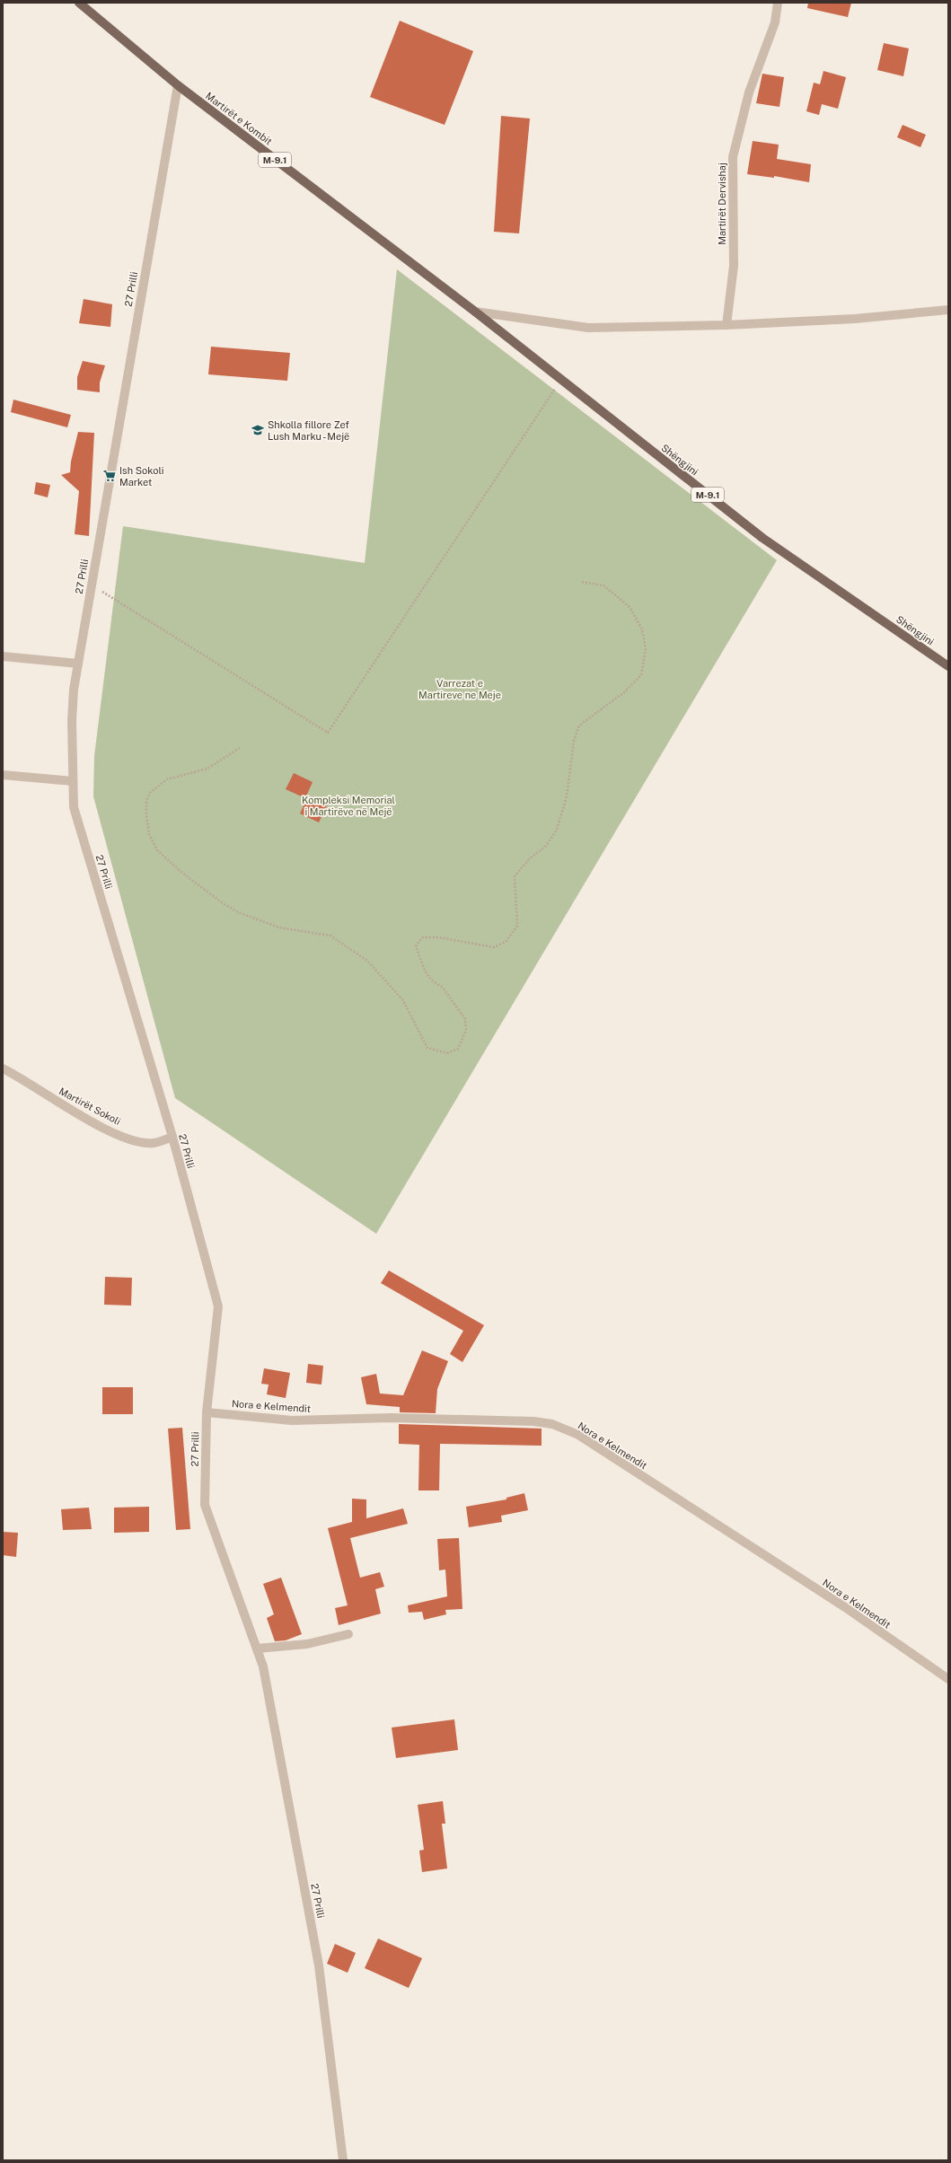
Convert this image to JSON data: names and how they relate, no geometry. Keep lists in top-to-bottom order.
{
  "streets": {
    "main road": ["Martirët e Kombit", "M-9.1", "Shëngjini"],
    "street": [
      "Martirët Dervishaj",
      "27 Prilli",
      "Martirët Sokoli",
      "Nora e Kelmendit"
    ]
  },
  "crossings": [
    ["Martirët e Kombit", "27 Prilli"],
    ["Martirët e Kombit", "Shëngjini"],
    ["27 Prilli", "Martirët Sokoli"],
    ["27 Prilli", "Nora e Kelmendit"]
  ],
  "parks": ["Varrezat e Martireve ne Meje", "Kompleksi Memorial i Martirëve në Mejë"],
  "places": {
    "school or university": ["Shkolla fillore Zef Lush Marku - Mejë"],
    "supermarket": ["Ish Sokoli Market"]
  }
}
